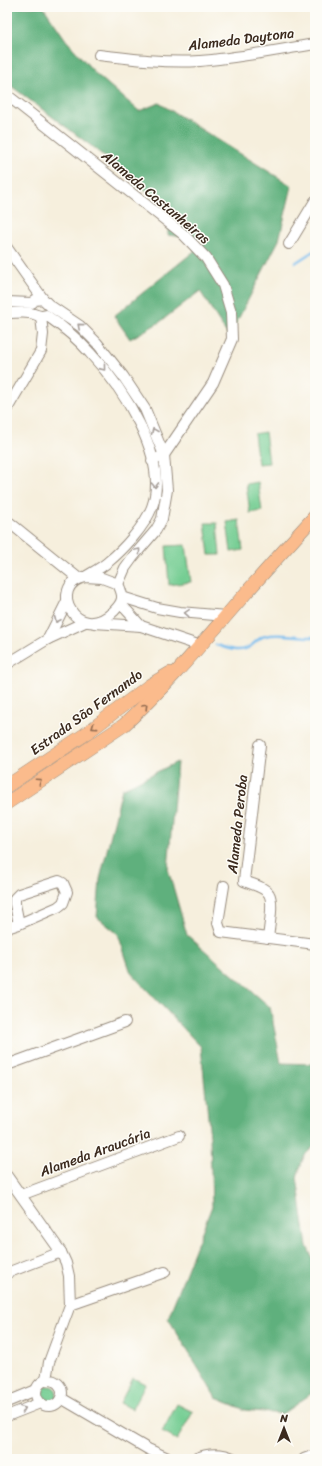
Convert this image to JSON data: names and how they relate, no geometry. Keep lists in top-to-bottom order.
{
  "streets": {
    "main road": ["Estrada São Fernando"],
    "street": [
      "Alameda Daytona",
      "Alameda Castanheiras",
      "Alameda Peroba",
      "Alameda Araucária"
    ]
  },
  "north": "top"
}
